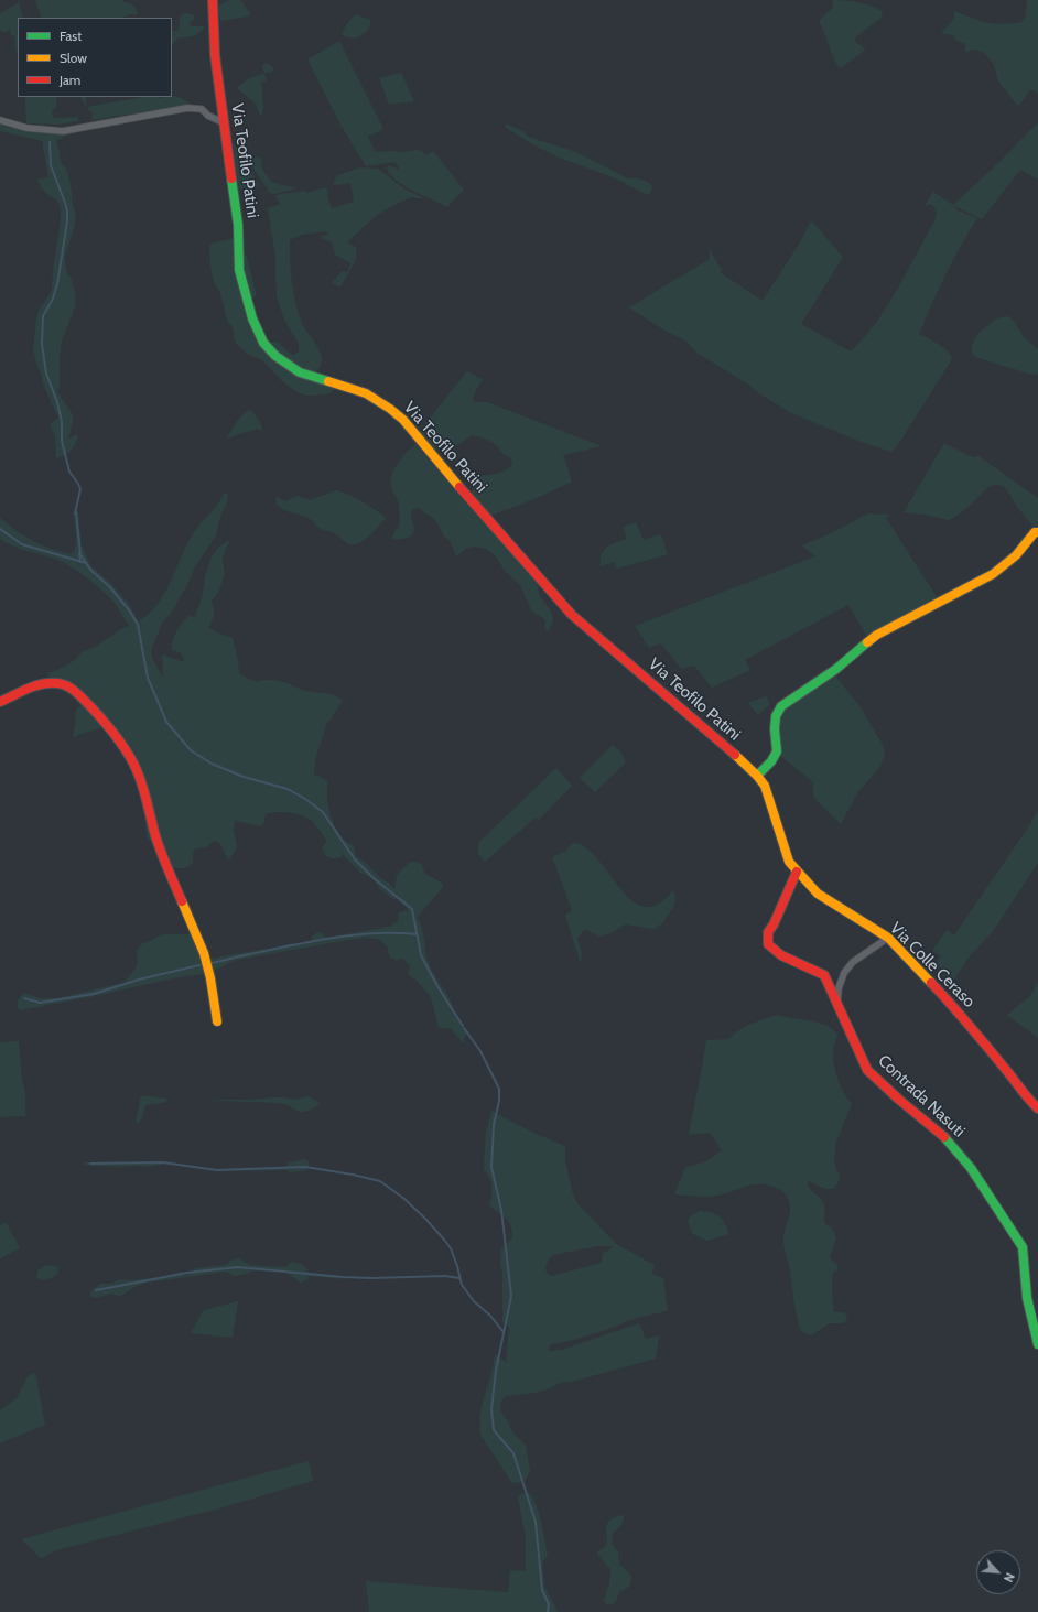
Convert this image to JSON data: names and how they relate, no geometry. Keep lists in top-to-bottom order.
{
  "streets": {
    "street": ["Via Teofilo Patini", "Via Colle Ceraso", "Contrada Nasuti"]
  },
  "crossings": [
    ["Via Teofilo Patini", "Via Colle Ceraso"],
    ["Via Colle Ceraso", "Contrada Nasuti"]
  ],
  "legend": ["Fast", "Slow", "Jam"],
  "north": "bottom right"
}
